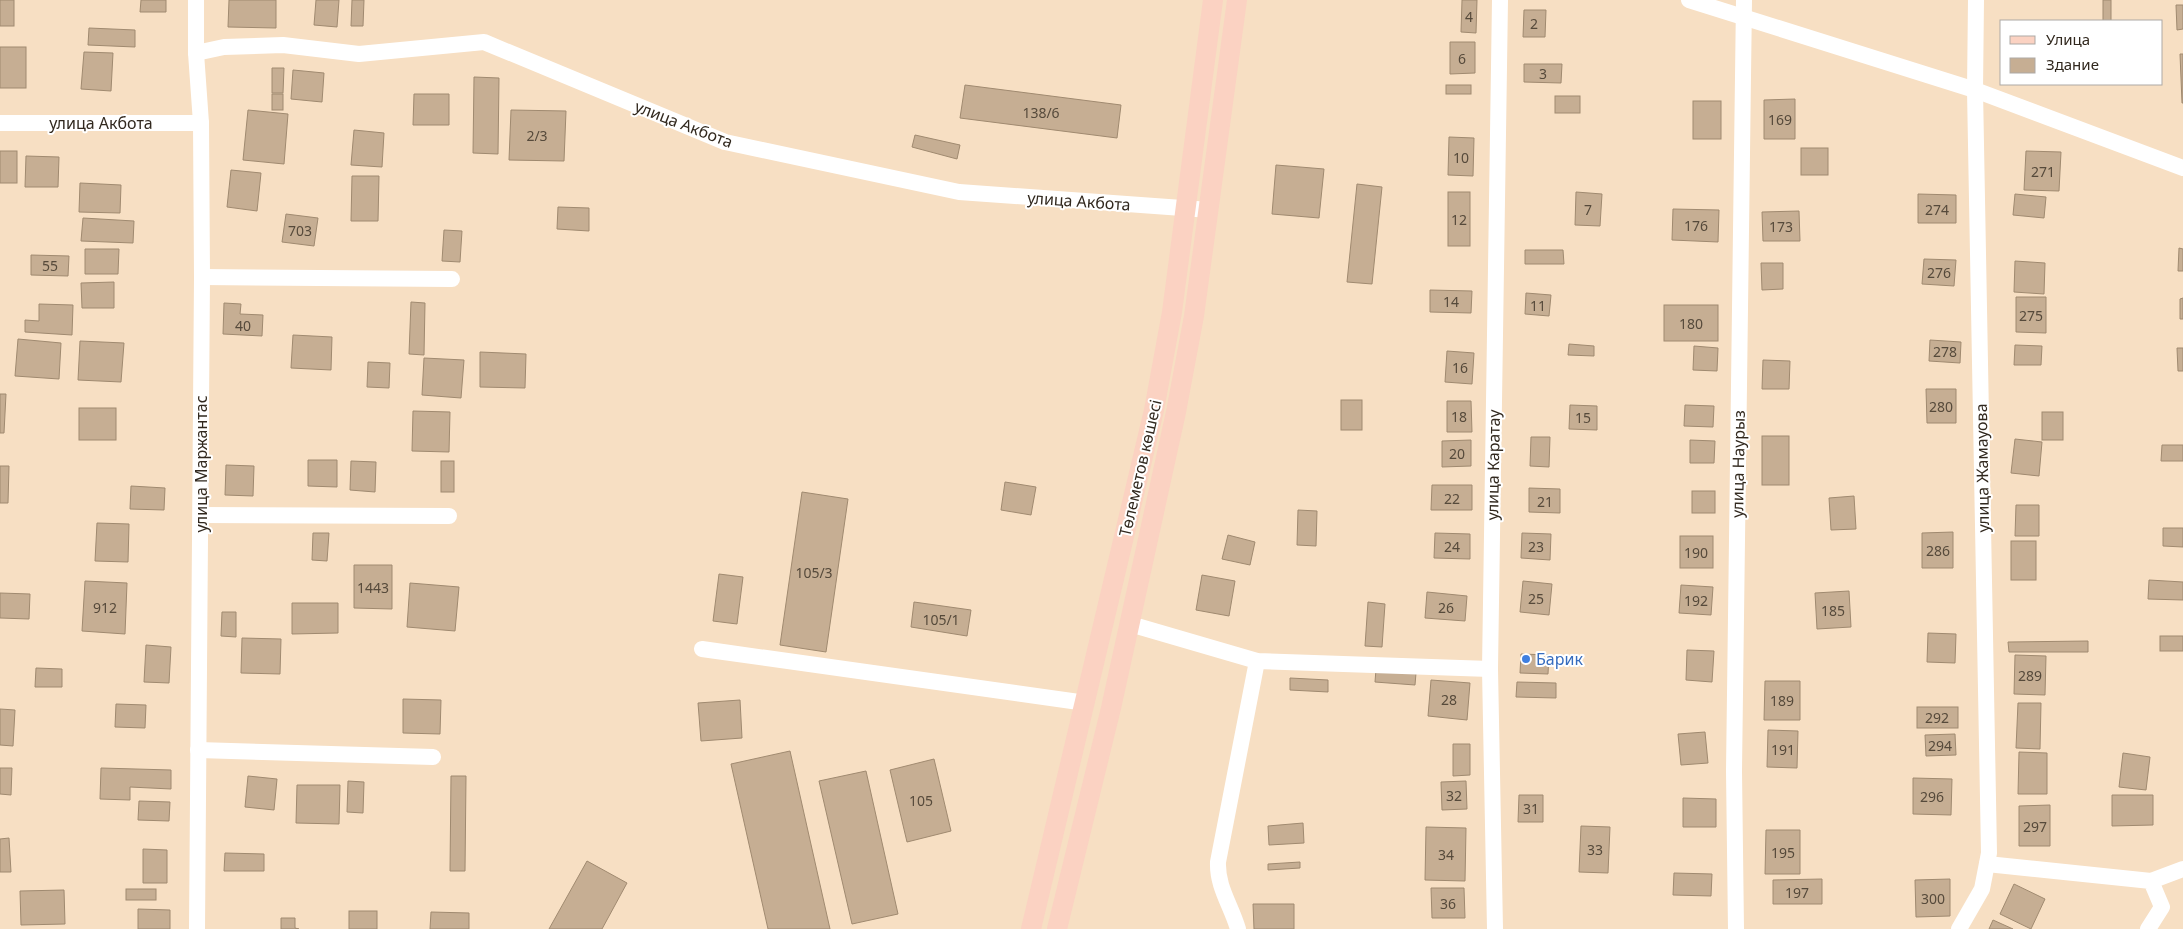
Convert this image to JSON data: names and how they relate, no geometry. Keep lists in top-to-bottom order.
{
  "streets": {
    "main road": ["Төлеметов көшесі"],
    "street": [
      "улица Акбота",
      "улица Маржантас",
      "улица Наурыз",
      "улица Каратау",
      "улица Жамауова"
    ]
  },
  "crossings": [
    ["улица Акбота", "улица Маржантас"],
    ["улица Акбота", "Төлеметов көшесі"]
  ],
  "places": ["Барик"],
  "house_numbers": [
    "4",
    "2",
    "6",
    "3",
    "138/6",
    "169",
    "2/3",
    "10",
    "271",
    "7",
    "274",
    "12",
    "176",
    "173",
    "703",
    "55",
    "276",
    "14",
    "11",
    "275",
    "180",
    "40",
    "278",
    "16",
    "280",
    "18",
    "15",
    "20",
    "22",
    "21",
    "24",
    "23",
    "286",
    "190",
    "105/3",
    "1443",
    "25",
    "192",
    "912",
    "26",
    "185",
    "105/1",
    "289",
    "28",
    "189",
    "292",
    "294",
    "191",
    "32",
    "296",
    "105",
    "31",
    "297",
    "33",
    "195",
    "34",
    "197",
    "300",
    "36"
  ],
  "legend": ["Улица", "Здание"]
}
